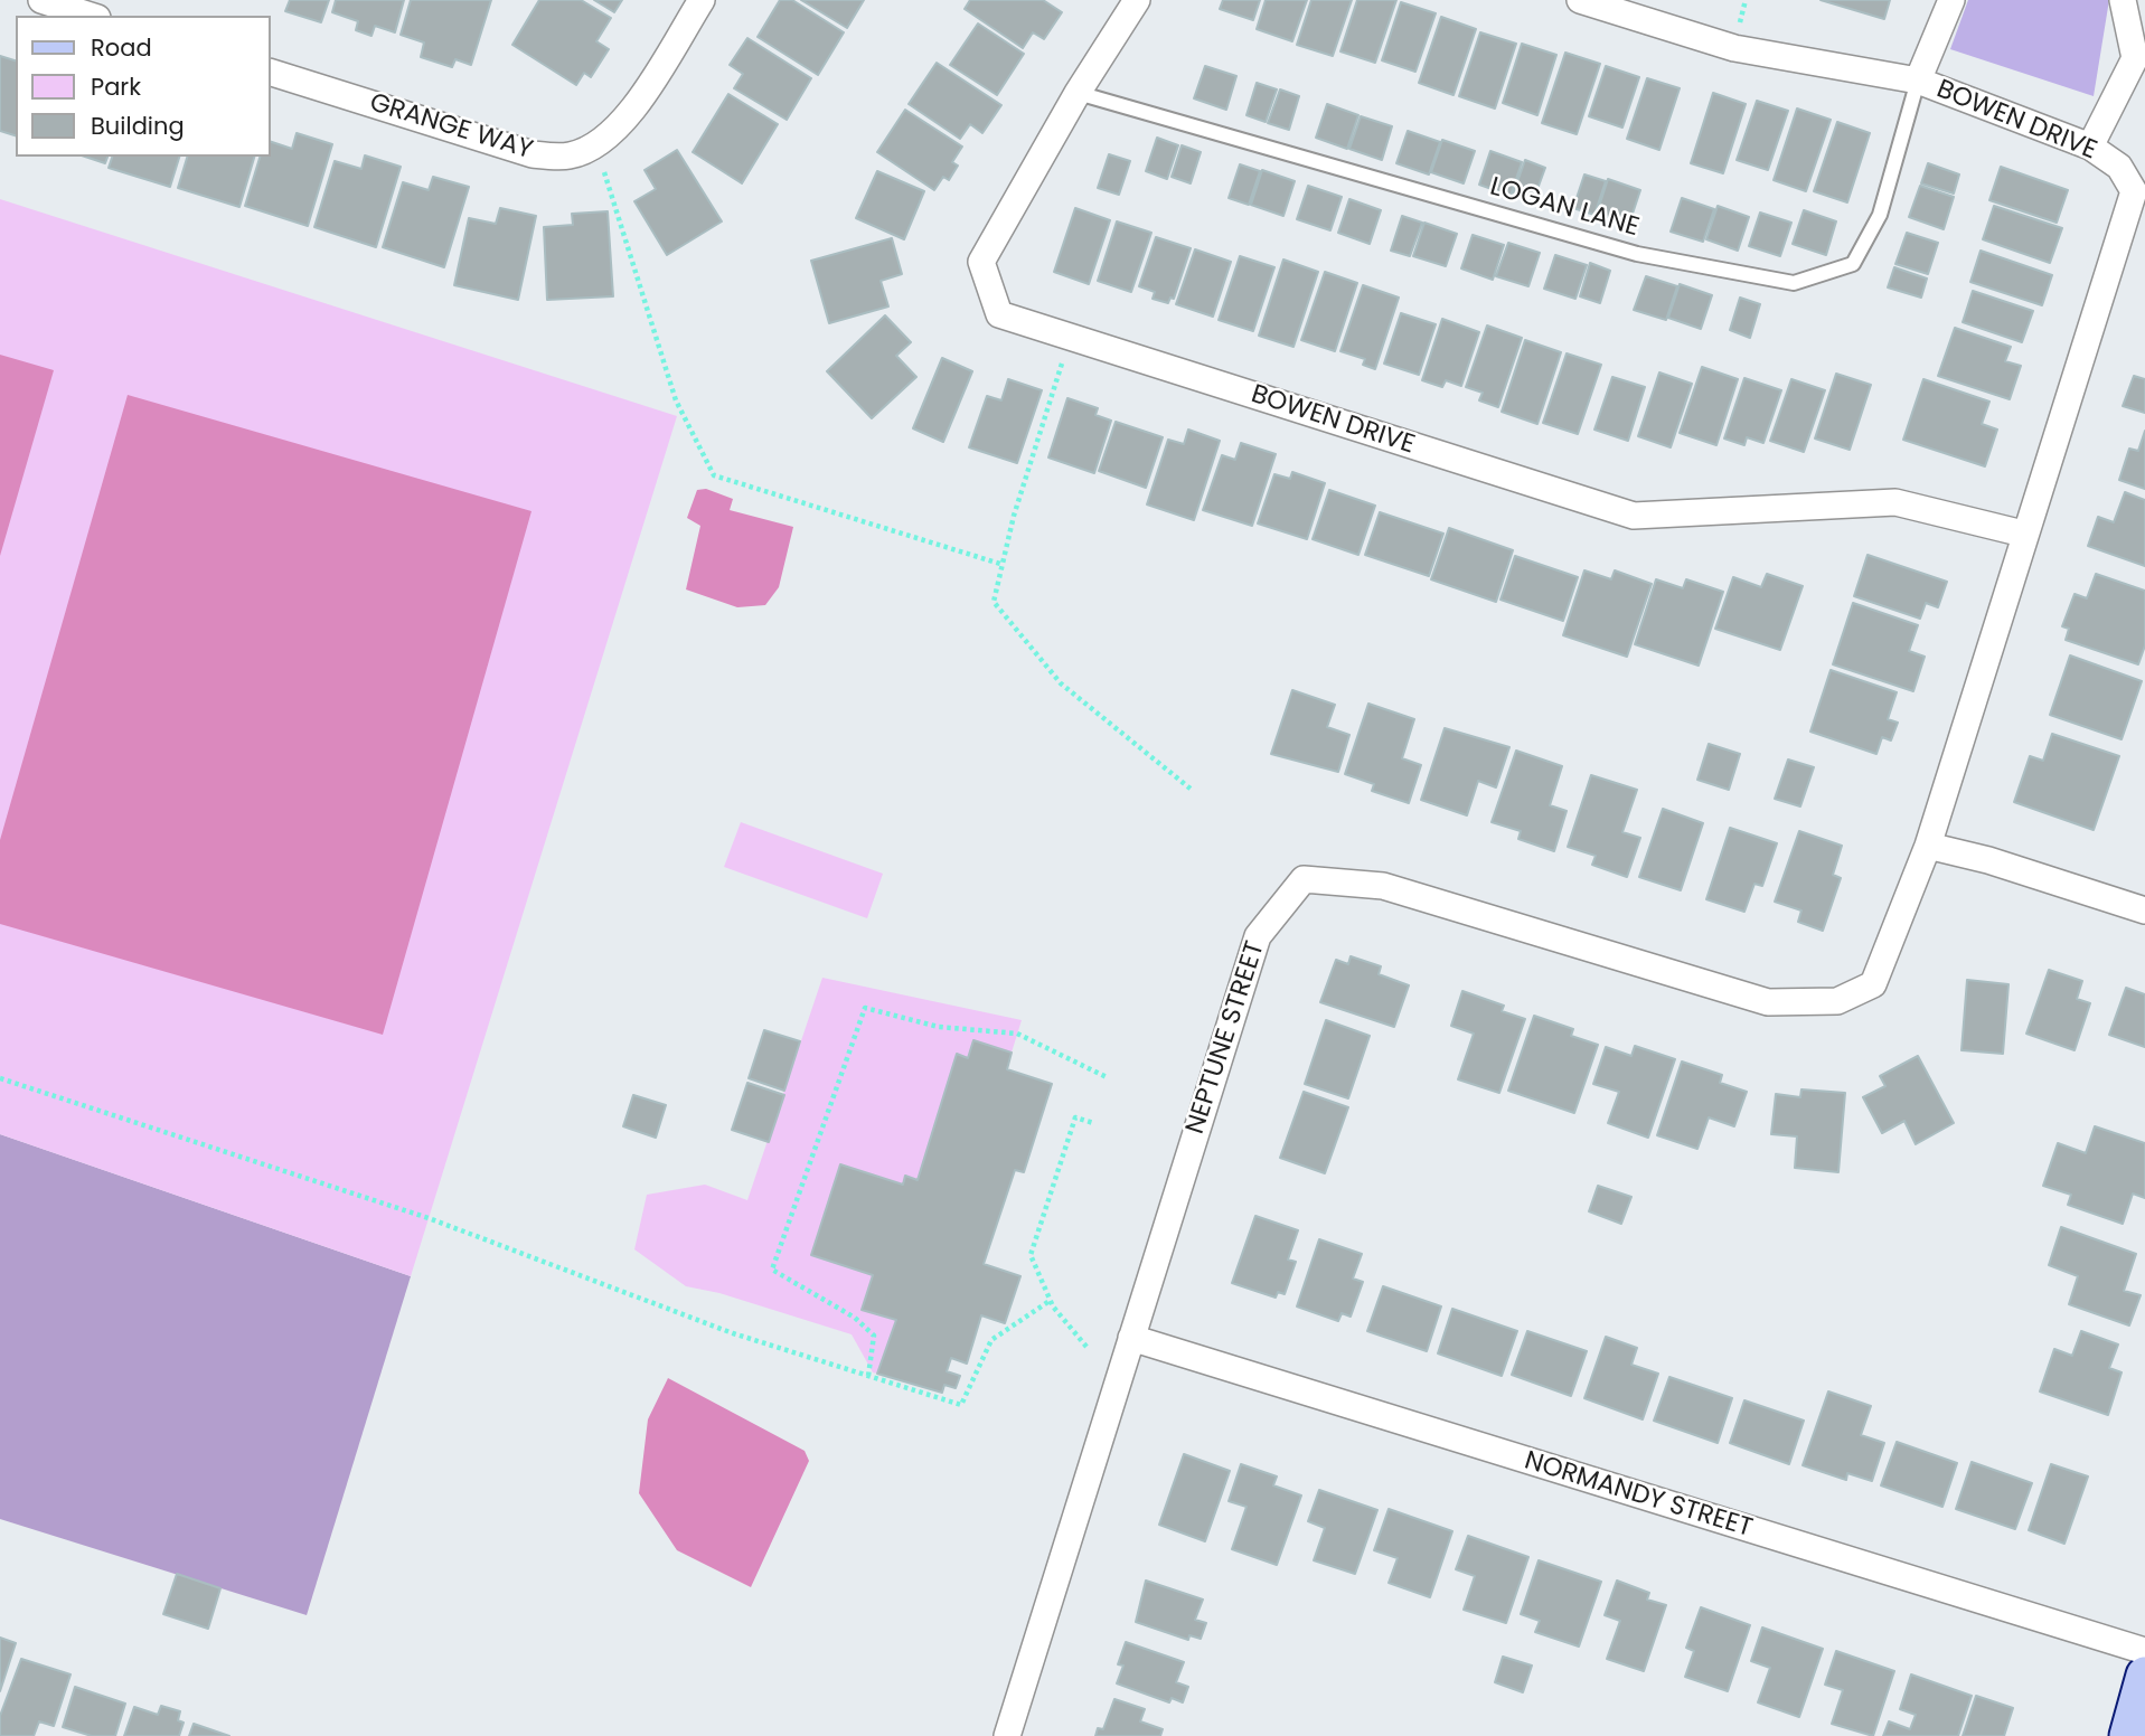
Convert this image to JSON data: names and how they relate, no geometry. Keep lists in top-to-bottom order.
{
  "streets": {
    "street": [
      "BOWEN DRIVE",
      "GRANGE WAY",
      "NEPTUNE STREET",
      "NORMANDY STREET"
    ],
    "lane": ["LOGAN LANE"]
  },
  "crossings": [
    ["BOWEN DRIVE", "LOGAN LANE"],
    ["BOWEN DRIVE", "NEPTUNE STREET"],
    ["NEPTUNE STREET", "NORMANDY STREET"]
  ],
  "legend": ["Road", "Park", "Building"]
}
